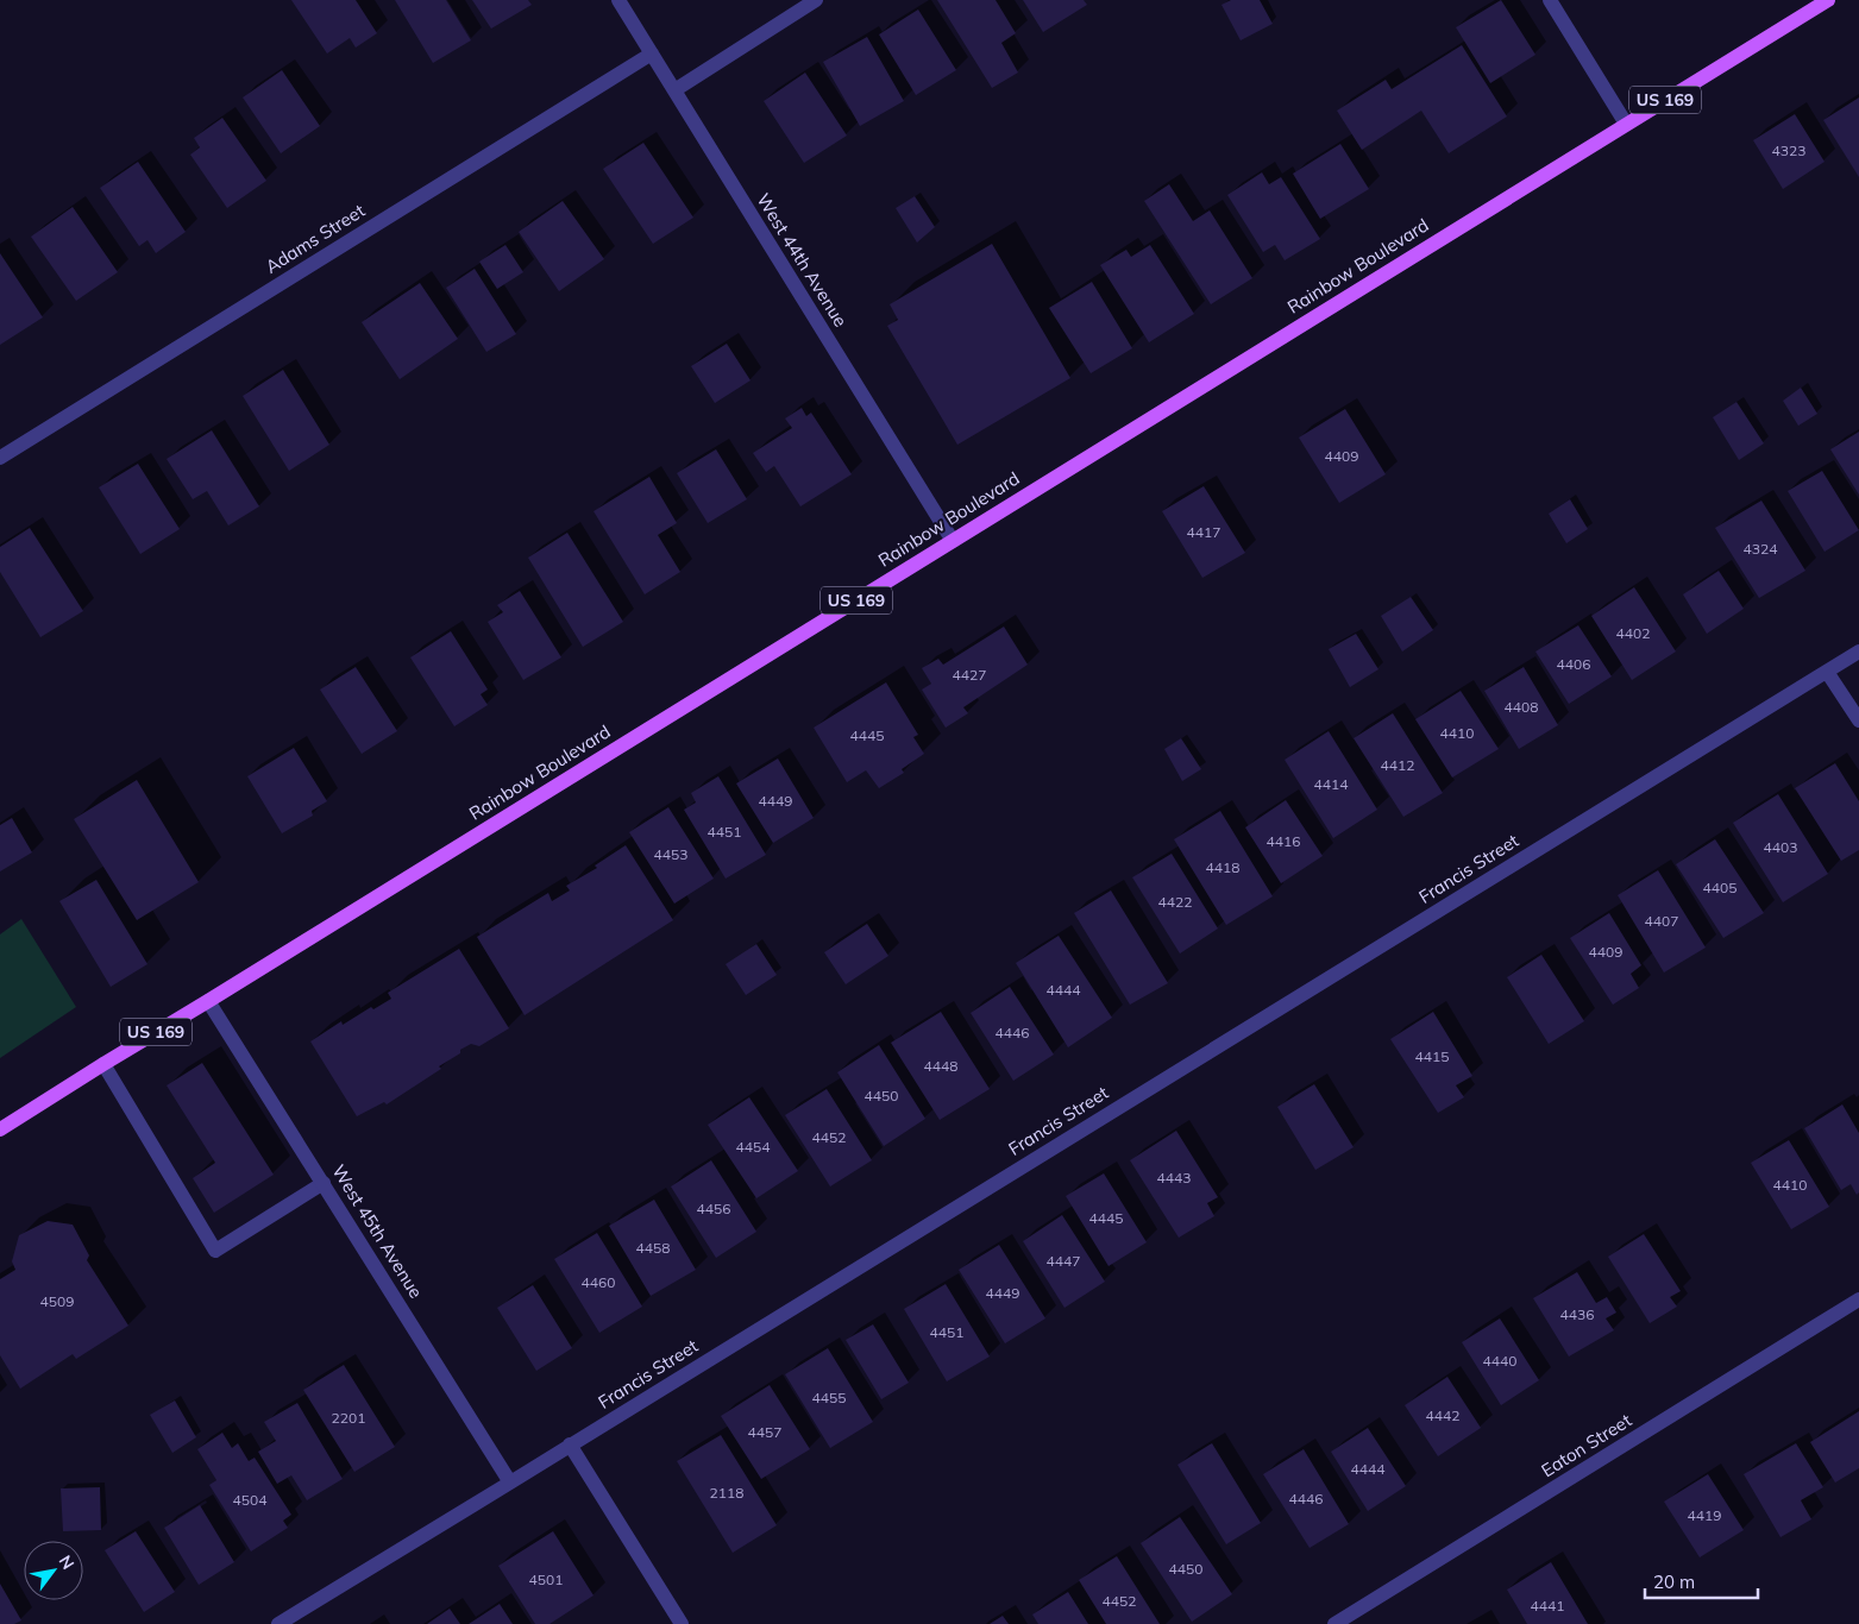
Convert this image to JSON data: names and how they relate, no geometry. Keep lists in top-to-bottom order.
{
  "streets": {
    "main road": ["US 169", "Rainbow Boulevard"],
    "street": [
      "Adams Street",
      "West 44th Avenue",
      "Francis Street",
      "West 45th Avenue",
      "Eaton Street"
    ]
  },
  "crossings": [
    ["Adams Street", "West 44th Avenue"],
    ["West 44th Avenue", "Rainbow Boulevard"],
    ["Rainbow Boulevard", "West 45th Avenue"],
    ["Francis Street", "West 45th Avenue"]
  ],
  "house_numbers": [
    "4323",
    "4409",
    "4417",
    "4324",
    "4402",
    "4406",
    "4427",
    "4408",
    "4410",
    "4445",
    "4412",
    "4414",
    "4449",
    "4451",
    "4416",
    "4403",
    "4453",
    "4418",
    "4405",
    "4422",
    "4407",
    "4409",
    "4444",
    "4446",
    "4415",
    "4448",
    "4450",
    "4452",
    "4454",
    "4443",
    "4410",
    "4456",
    "4445",
    "4458",
    "4447",
    "4460",
    "4449",
    "4509",
    "4436",
    "4451",
    "4440",
    "4455",
    "4442",
    "2201",
    "4457",
    "4444",
    "2118",
    "4446",
    "4504",
    "4419",
    "4450",
    "4501",
    "4452",
    "4441"
  ],
  "scale_bar": "20 m",
  "north": "top right"
}
